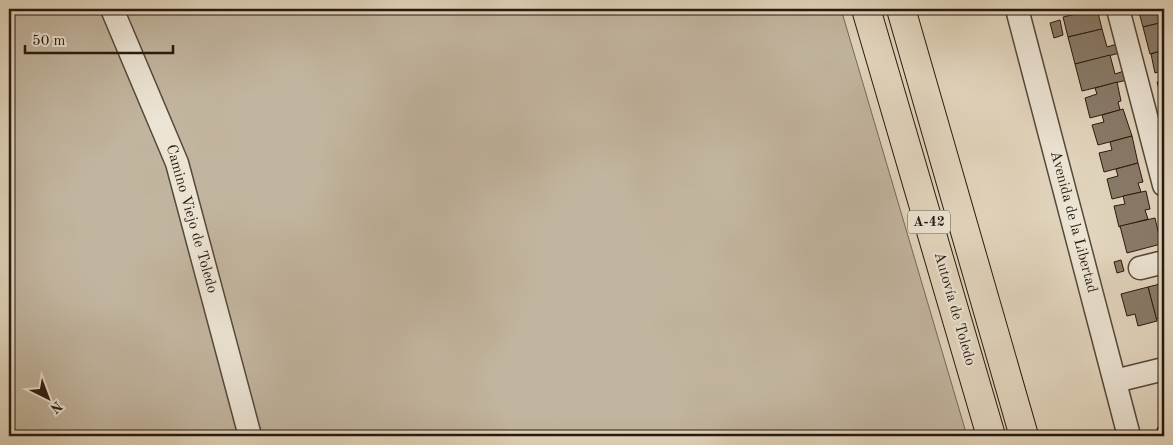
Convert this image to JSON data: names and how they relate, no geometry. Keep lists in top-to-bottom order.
{
  "streets": {
    "highway": ["A-42", "Autovía de Toledo"],
    "street": ["Camino Viejo de Toledo", "Avenida de la Libertad"]
  },
  "scale_bar": "50 m",
  "north": "bottom right"
}
